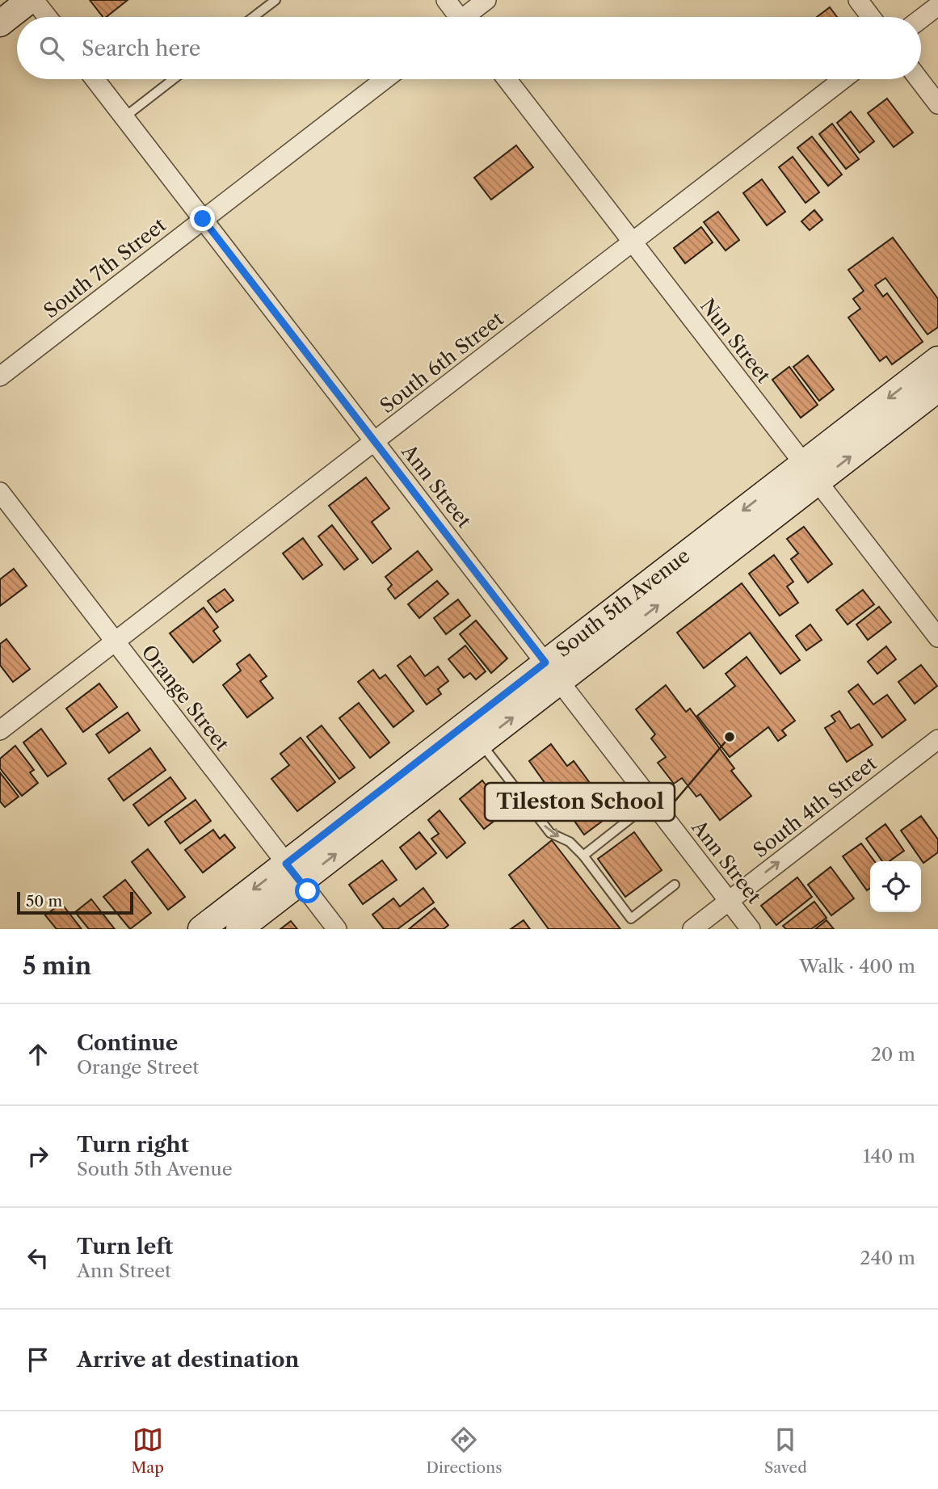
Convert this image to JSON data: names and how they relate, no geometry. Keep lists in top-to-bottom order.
{
  "streets": {
    "street": [
      "South 7th Street",
      "Nun Street",
      "South 6th Street",
      "Ann Street",
      "South 5th Avenue",
      "Orange Street",
      "South 4th Street"
    ]
  },
  "crossings": [
    ["South 7th Street", "Ann Street"],
    ["Nun Street", "South 6th Street"],
    ["Nun Street", "South 5th Avenue"],
    ["South 6th Street", "Ann Street"],
    ["South 6th Street", "Orange Street"],
    ["Ann Street", "South 5th Avenue"],
    ["Ann Street", "South 4th Street"],
    ["South 5th Avenue", "Orange Street"]
  ],
  "one_way": ["South 4th Street"],
  "places": ["Tileston School"],
  "scale_bar": "50 m",
  "page": {
    "search": "Search here",
    "scale": "50 m",
    "heading": ["5 min", "Walk · 400 m"],
    "list": [
      ["Continue", "Orange Street", "20 m"],
      ["Turn right", "South 5th Avenue", "140 m"],
      ["Turn left", "Ann Street", "240 m"],
      "Arrive at destination"
    ],
    "nav": ["Map", "Directions", "Saved"]
  }
}
